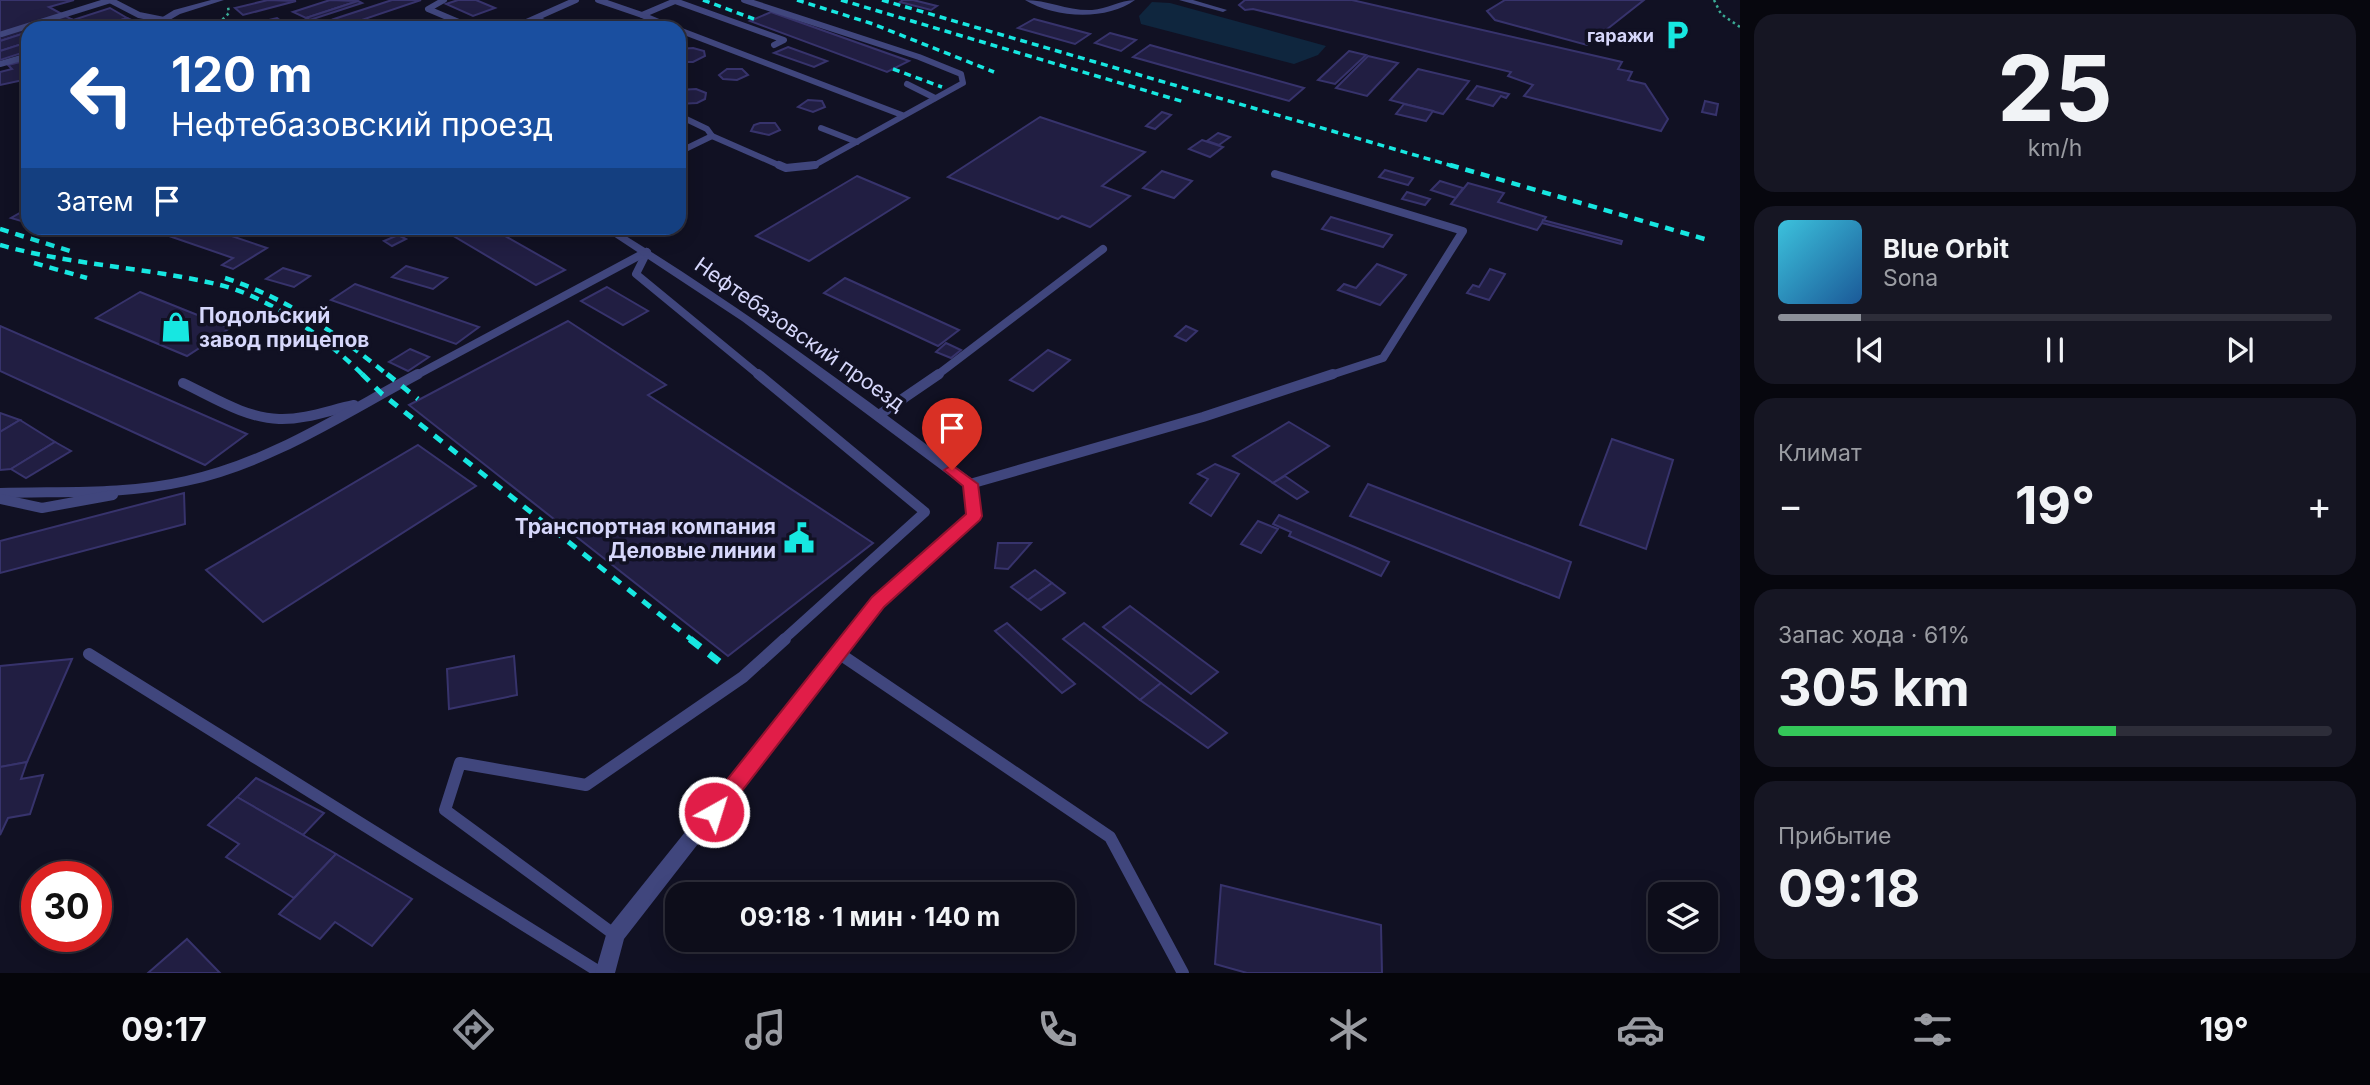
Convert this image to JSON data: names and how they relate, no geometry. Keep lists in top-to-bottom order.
{
  "streets": {
    "street": ["Нефтебазовский проезд"]
  },
  "places": {
    "parking": ["гаражи"],
    "shop": ["Подольский завод прицепов"],
    "public building": ["Транспортная компания Деловые линии"]
  },
  "page": {
    "tile": [
      ["25", "km/h"],
      "Климат",
      ["Запас хода · 61%", "305 km"],
      ["Прибытие", "09:18"]
    ],
    "turn": ["120 m", "Нефтебазовский проезд"],
    "then": "Затем",
    "song": ["Blue Orbit", "Sona"],
    "heat": ["−", "19°", "+"],
    "limit": "30",
    "trip": "09:18 · 1 мин · 140 m",
    "tabs": ["09:17", "19°"]
  }
}
